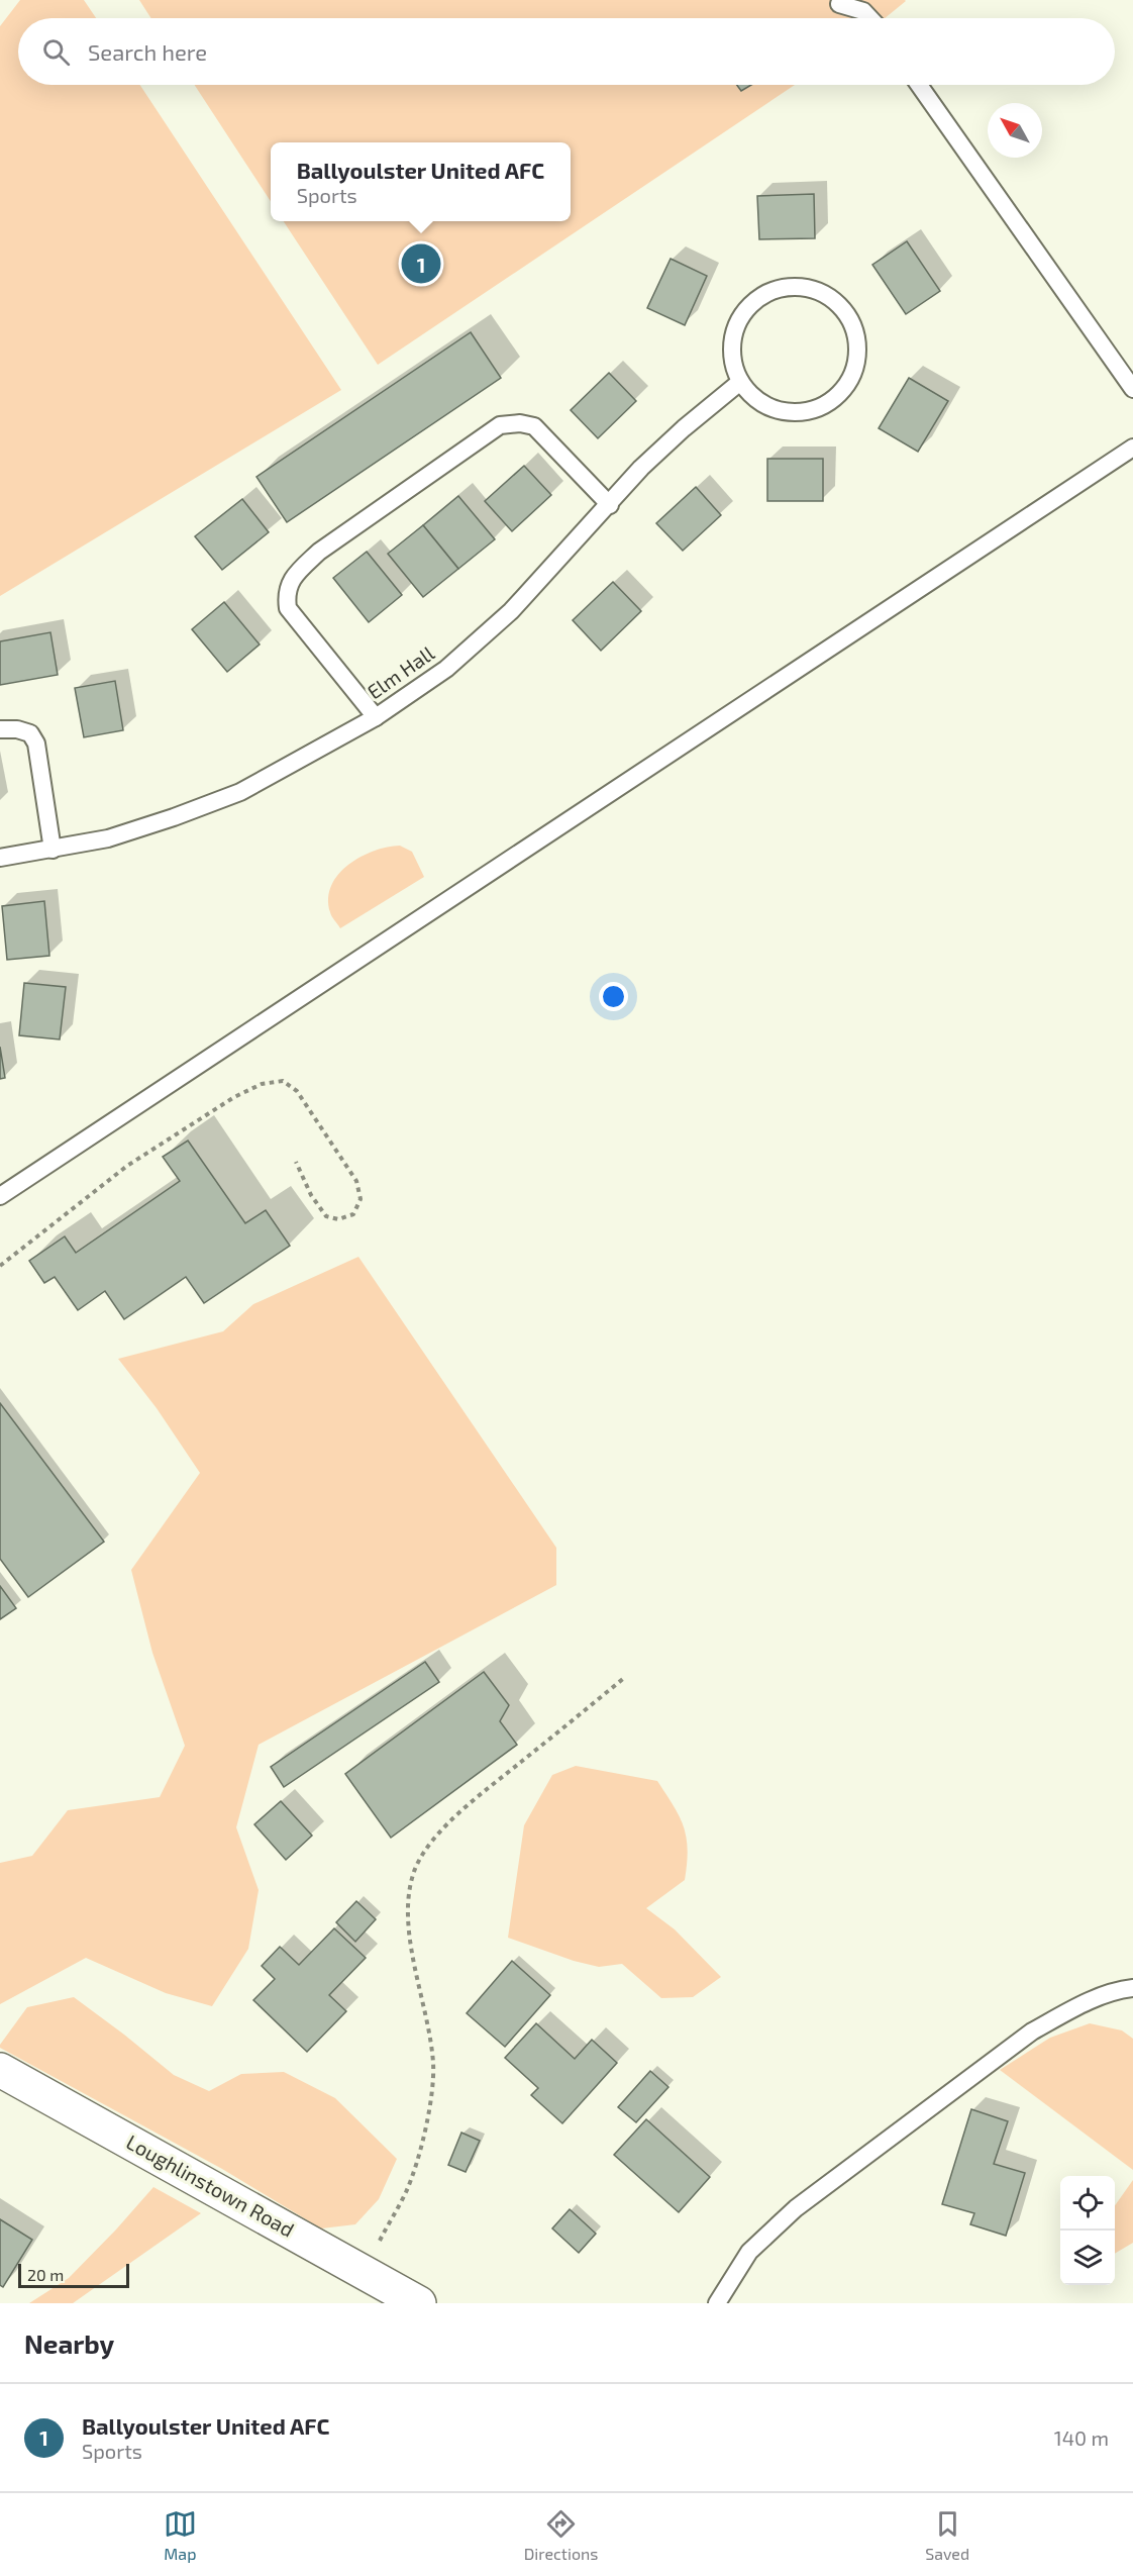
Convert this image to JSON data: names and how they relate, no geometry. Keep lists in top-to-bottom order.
{
  "streets": {
    "street": ["Loughlinstown Road"],
    "lane": ["Elm Hall"]
  },
  "scale_bar": "20 m",
  "north": "top left",
  "page": {
    "search": "Search here",
    "popup": ["Ballyoulster United AFC", "Sports"],
    "pins": "1",
    "scale": "20 m",
    "heading": "Nearby",
    "list": [
      {
        "mark": "1",
        "name": "Ballyoulster United AFC",
        "note": "Sports",
        "value": "140 m"
      }
    ],
    "nav": ["Map", "Directions", "Saved"]
  }
}
